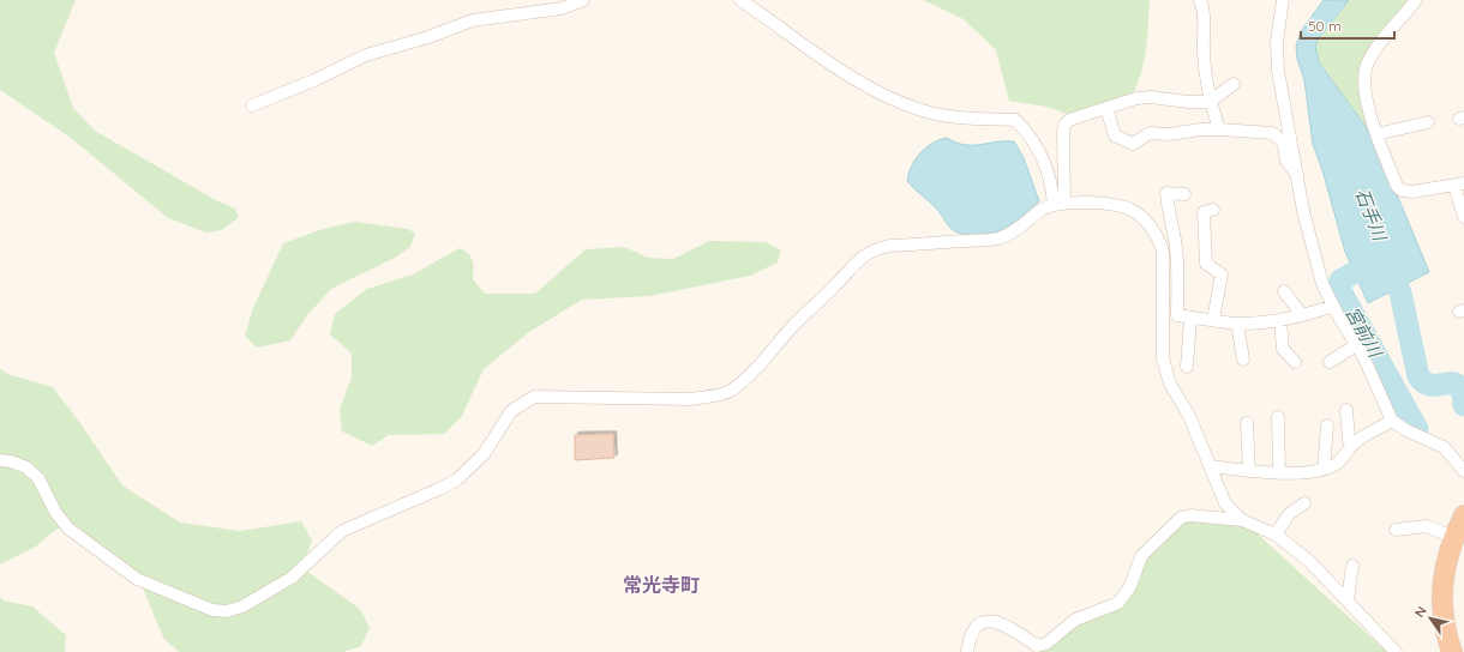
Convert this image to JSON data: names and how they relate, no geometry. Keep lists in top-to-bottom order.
{
  "districts": ["常光寺町"],
  "water": ["石手川", "宮前川"],
  "scale_bar": "50 m",
  "north": "top left"
}
